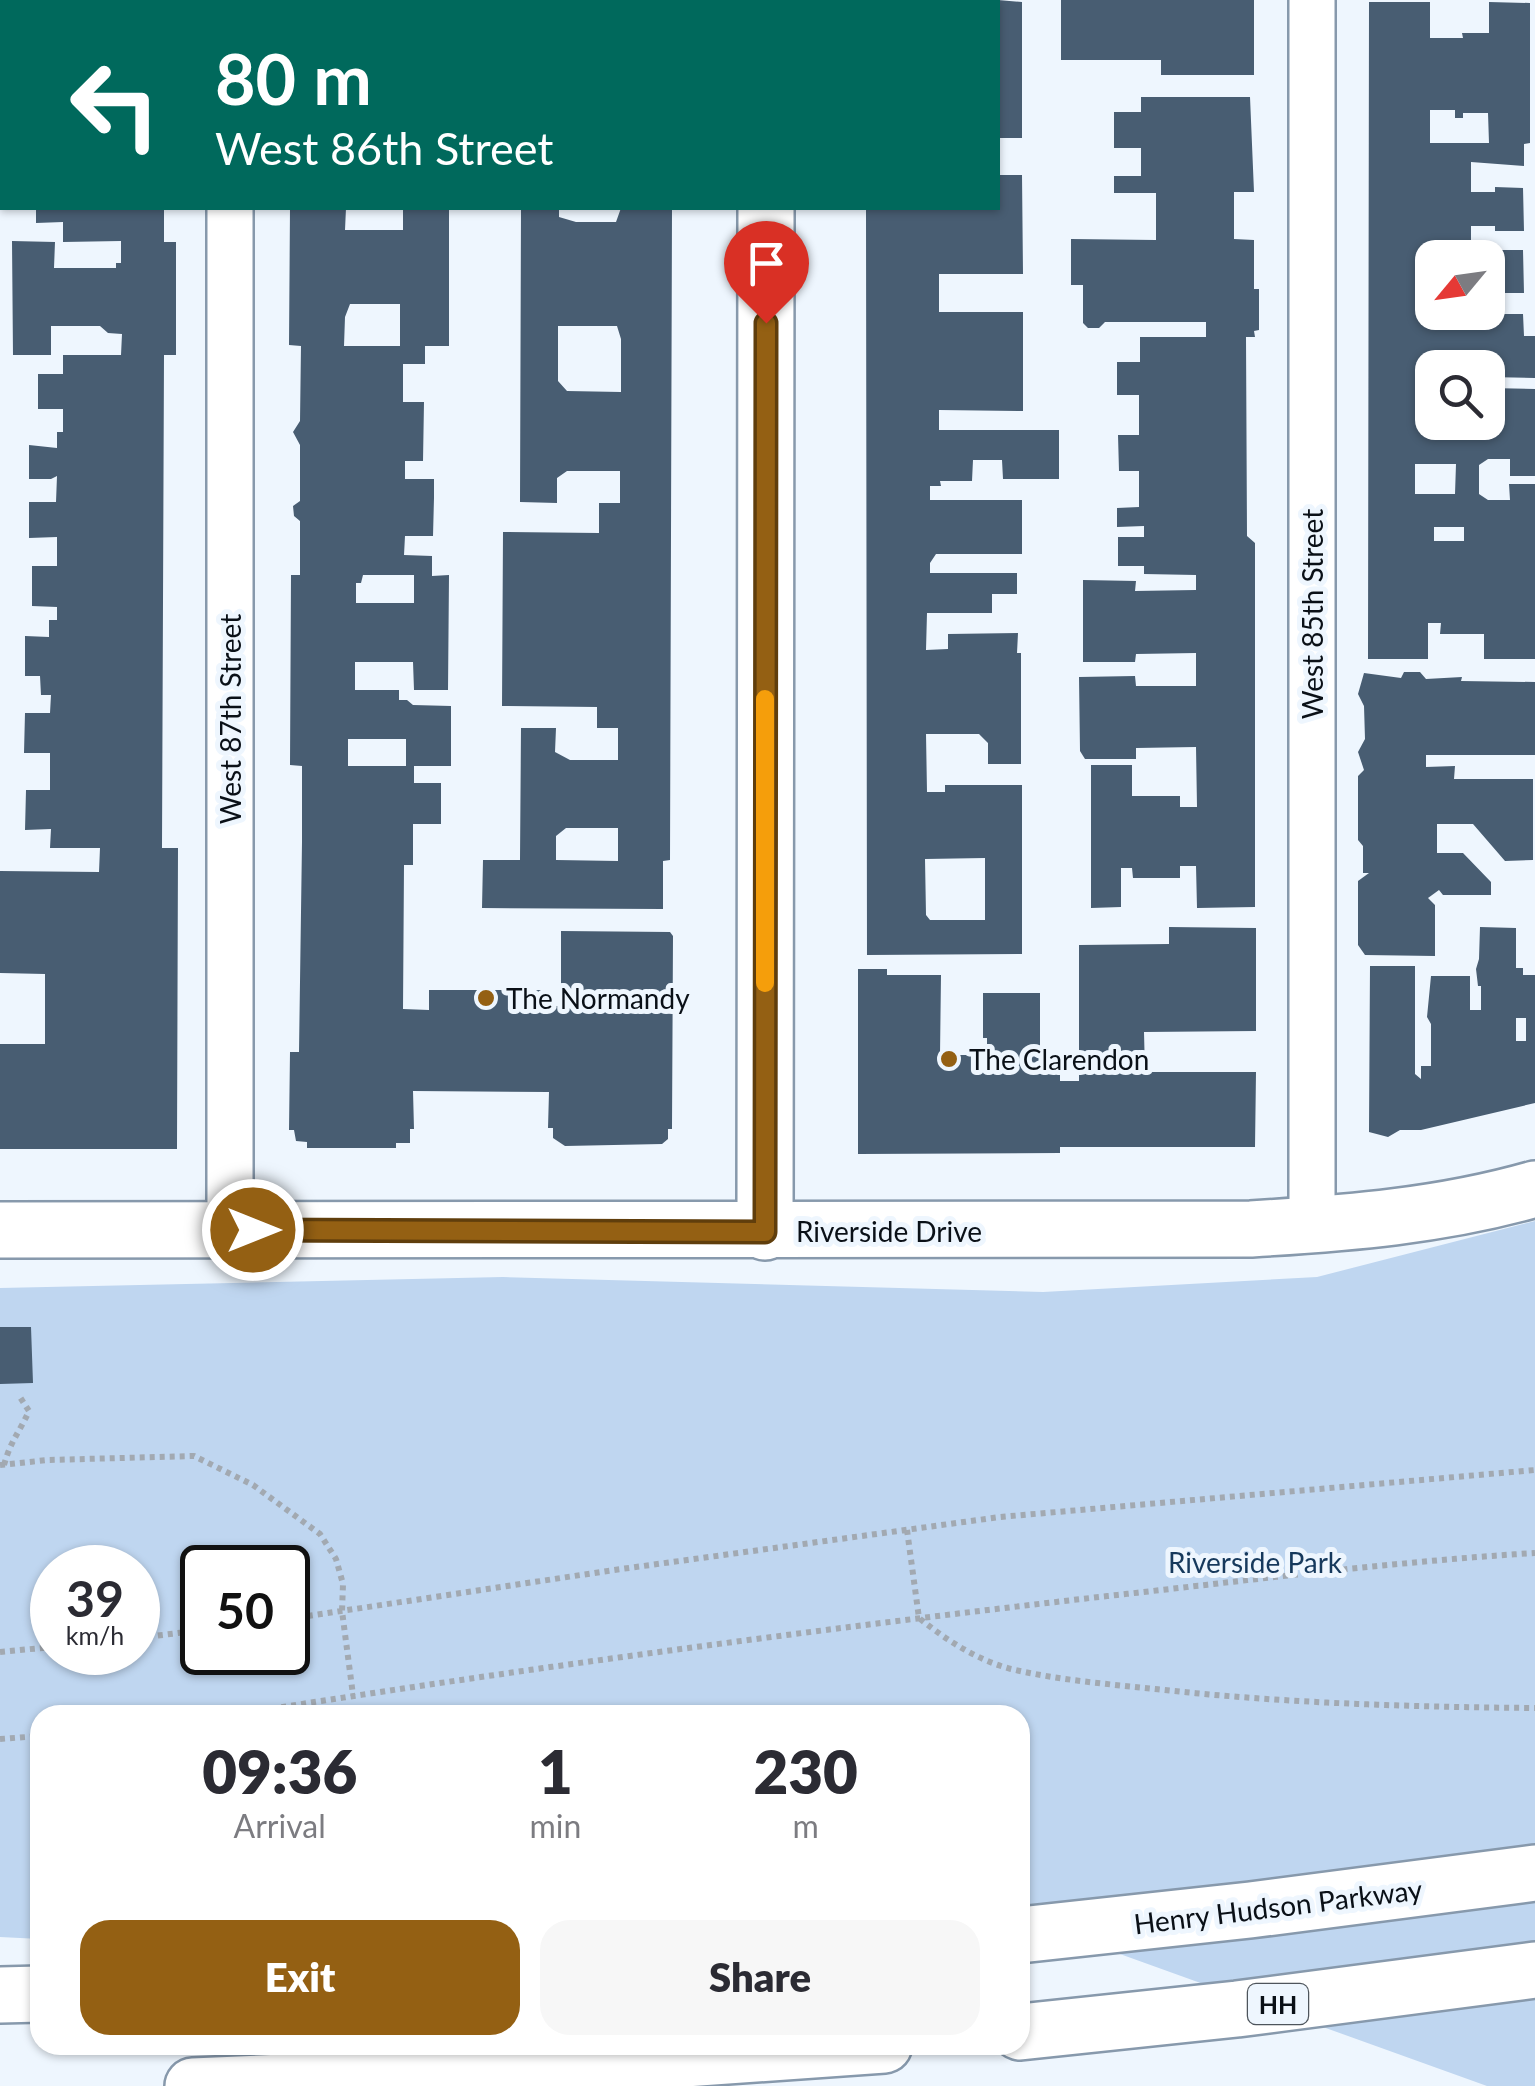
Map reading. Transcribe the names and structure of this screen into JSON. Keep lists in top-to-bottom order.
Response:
{
  "streets": {
    "main road": ["Riverside Drive", "Henry Hudson Parkway", "HH"],
    "street": ["West 85th Street", "West 87th Street"]
  },
  "crossings": [
    ["West 85th Street", "Riverside Drive"],
    ["West 87th Street", "Riverside Drive"]
  ],
  "parks": ["Riverside Park"],
  "places": ["The Normandy", "The Clarendon"],
  "north": "bottom left",
  "page": {
    "turn": ["80 m", "West 86th Street"],
    "speed": "39 km/h",
    "limit": "50",
    "eta": [
      "09:36",
      "Arrival",
      "1",
      "min",
      "230",
      "m"
    ],
    "buttons": ["Exit", "Share"]
  }
}
